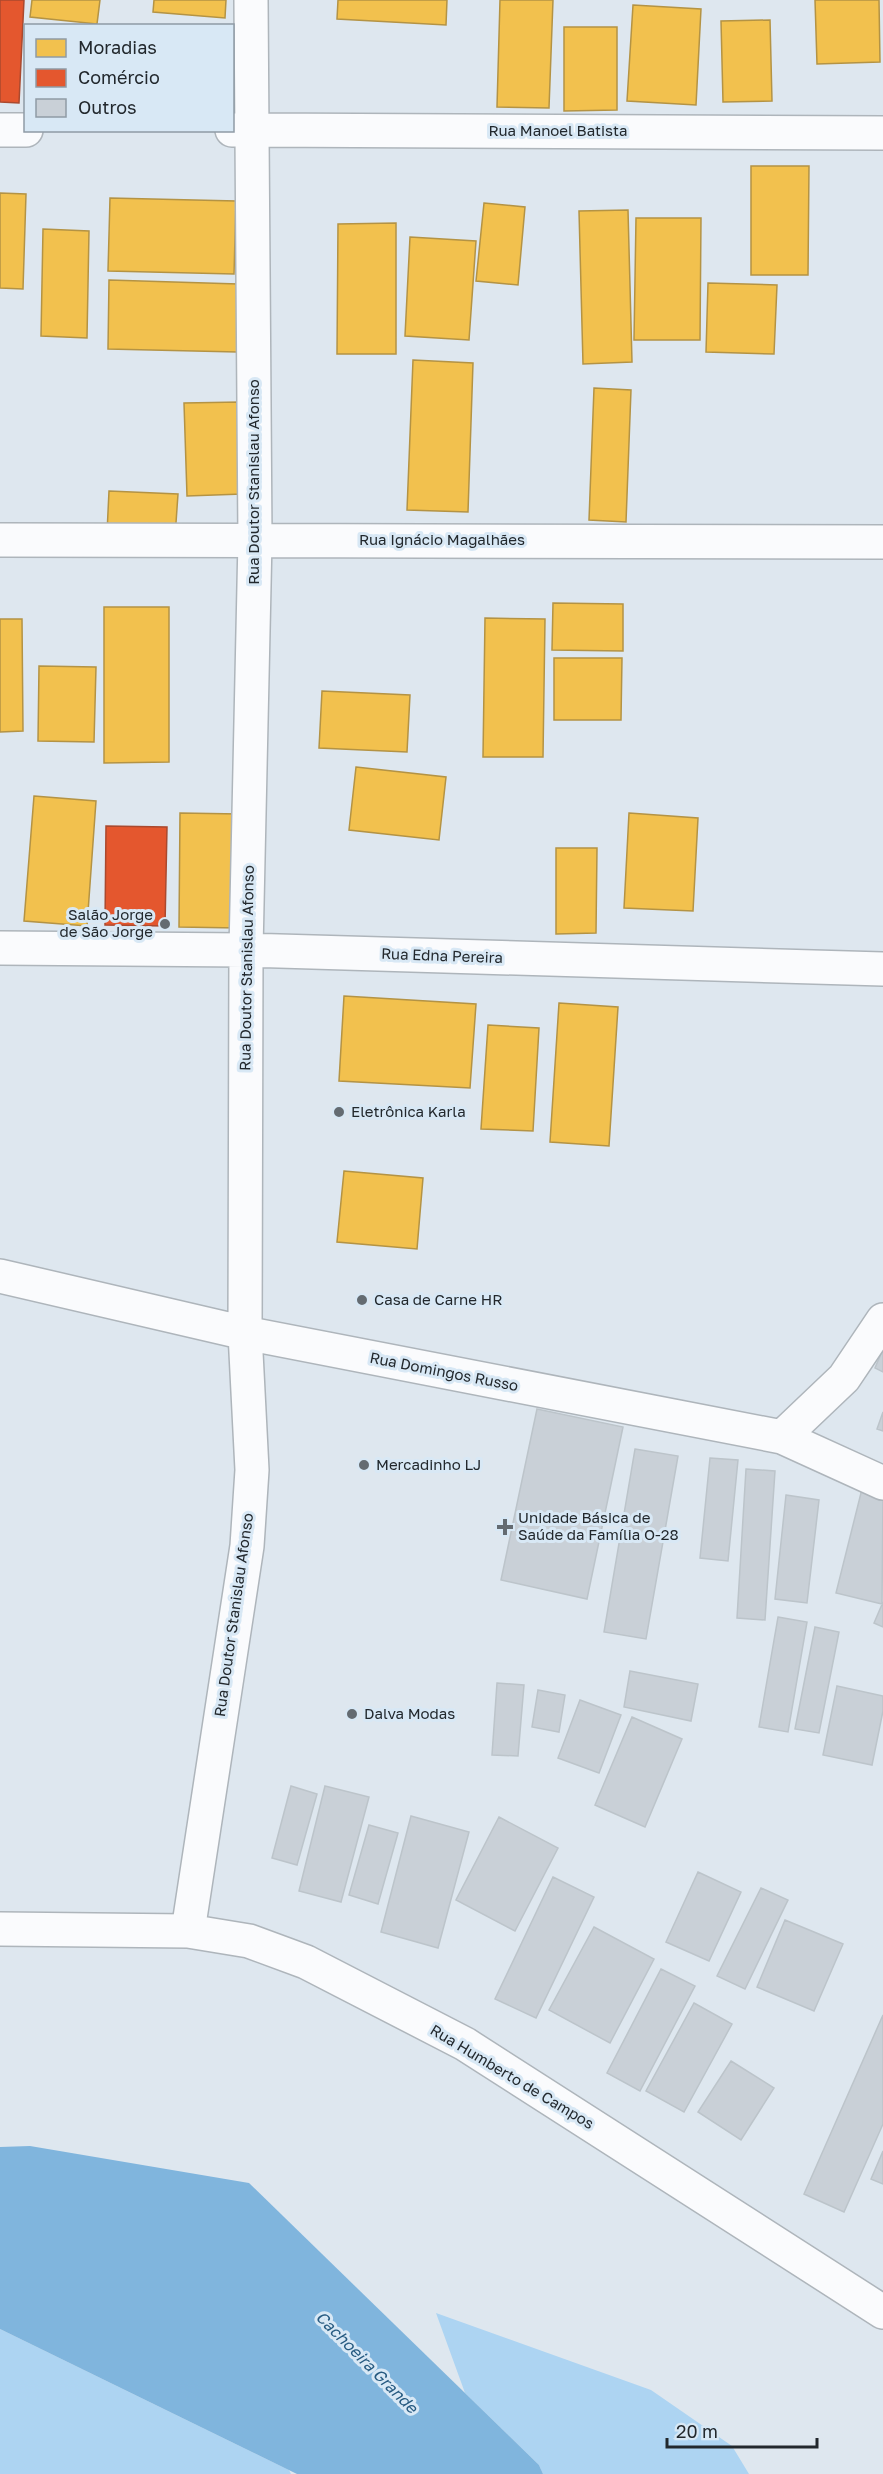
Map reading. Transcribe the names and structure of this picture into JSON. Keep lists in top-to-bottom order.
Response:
{
  "streets": {
    "street": [
      "Rua Manoel Batista",
      "Rua Doutor Stanislau Afonso",
      "Rua Ignácio Magalhães",
      "Rua Edna Pereira",
      "Rua Domingos Russo",
      "Rua Humberto de Campos"
    ]
  },
  "crossings": [
    ["Rua Manoel Batista", "Rua Doutor Stanislau Afonso"],
    ["Rua Doutor Stanislau Afonso", "Rua Ignácio Magalhães"],
    ["Rua Doutor Stanislau Afonso", "Rua Edna Pereira"],
    ["Rua Doutor Stanislau Afonso", "Rua Domingos Russo"],
    ["Rua Doutor Stanislau Afonso", "Rua Humberto de Campos"]
  ],
  "water": ["Cachoeira Grande"],
  "places": {
    "other": [
      "Salão Jorge de São Jorge",
      "Eletrônica Karla",
      "Casa de Carne HR",
      "Mercadinho LJ",
      "Dalva Modas"
    ],
    "health": ["Unidade Básica de Saúde da Família O-28"]
  },
  "legend": ["Moradias", "Comércio", "Outros"],
  "scale_bar": "20 m"
}
